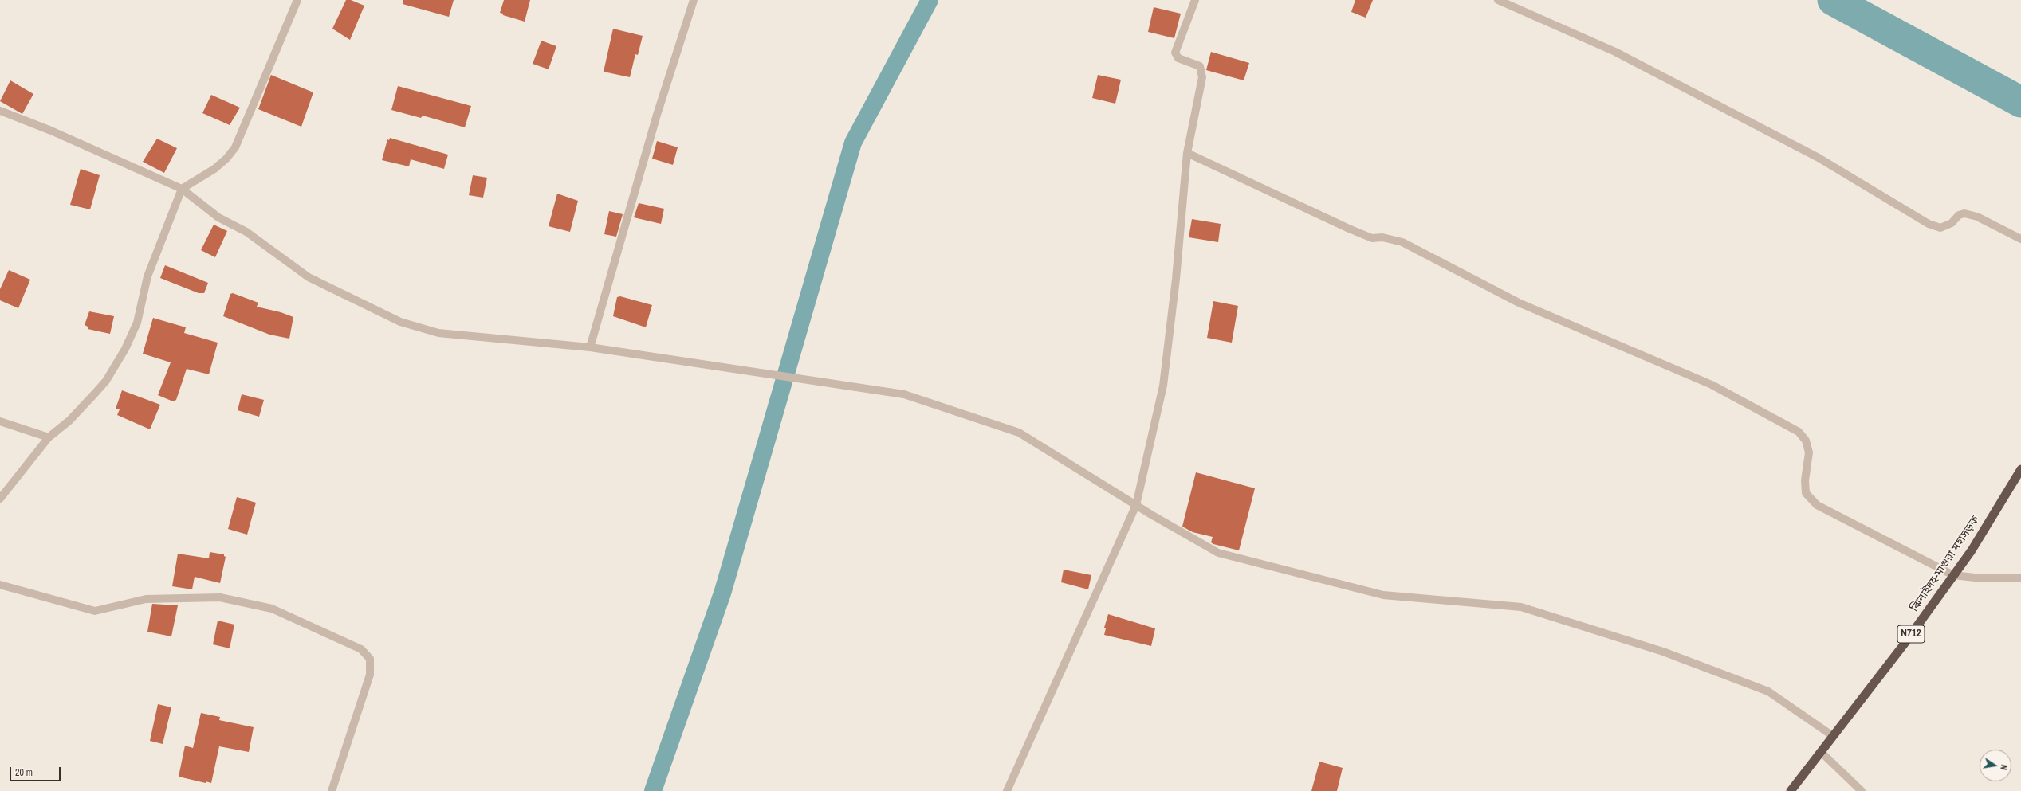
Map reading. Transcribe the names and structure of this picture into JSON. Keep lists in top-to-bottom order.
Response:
{
  "streets": {
    "highway": ["ঝিনাইদহ-মাগুরা মহাসড়ক", "N712"]
  },
  "scale_bar": "20 m",
  "north": "right"
}
